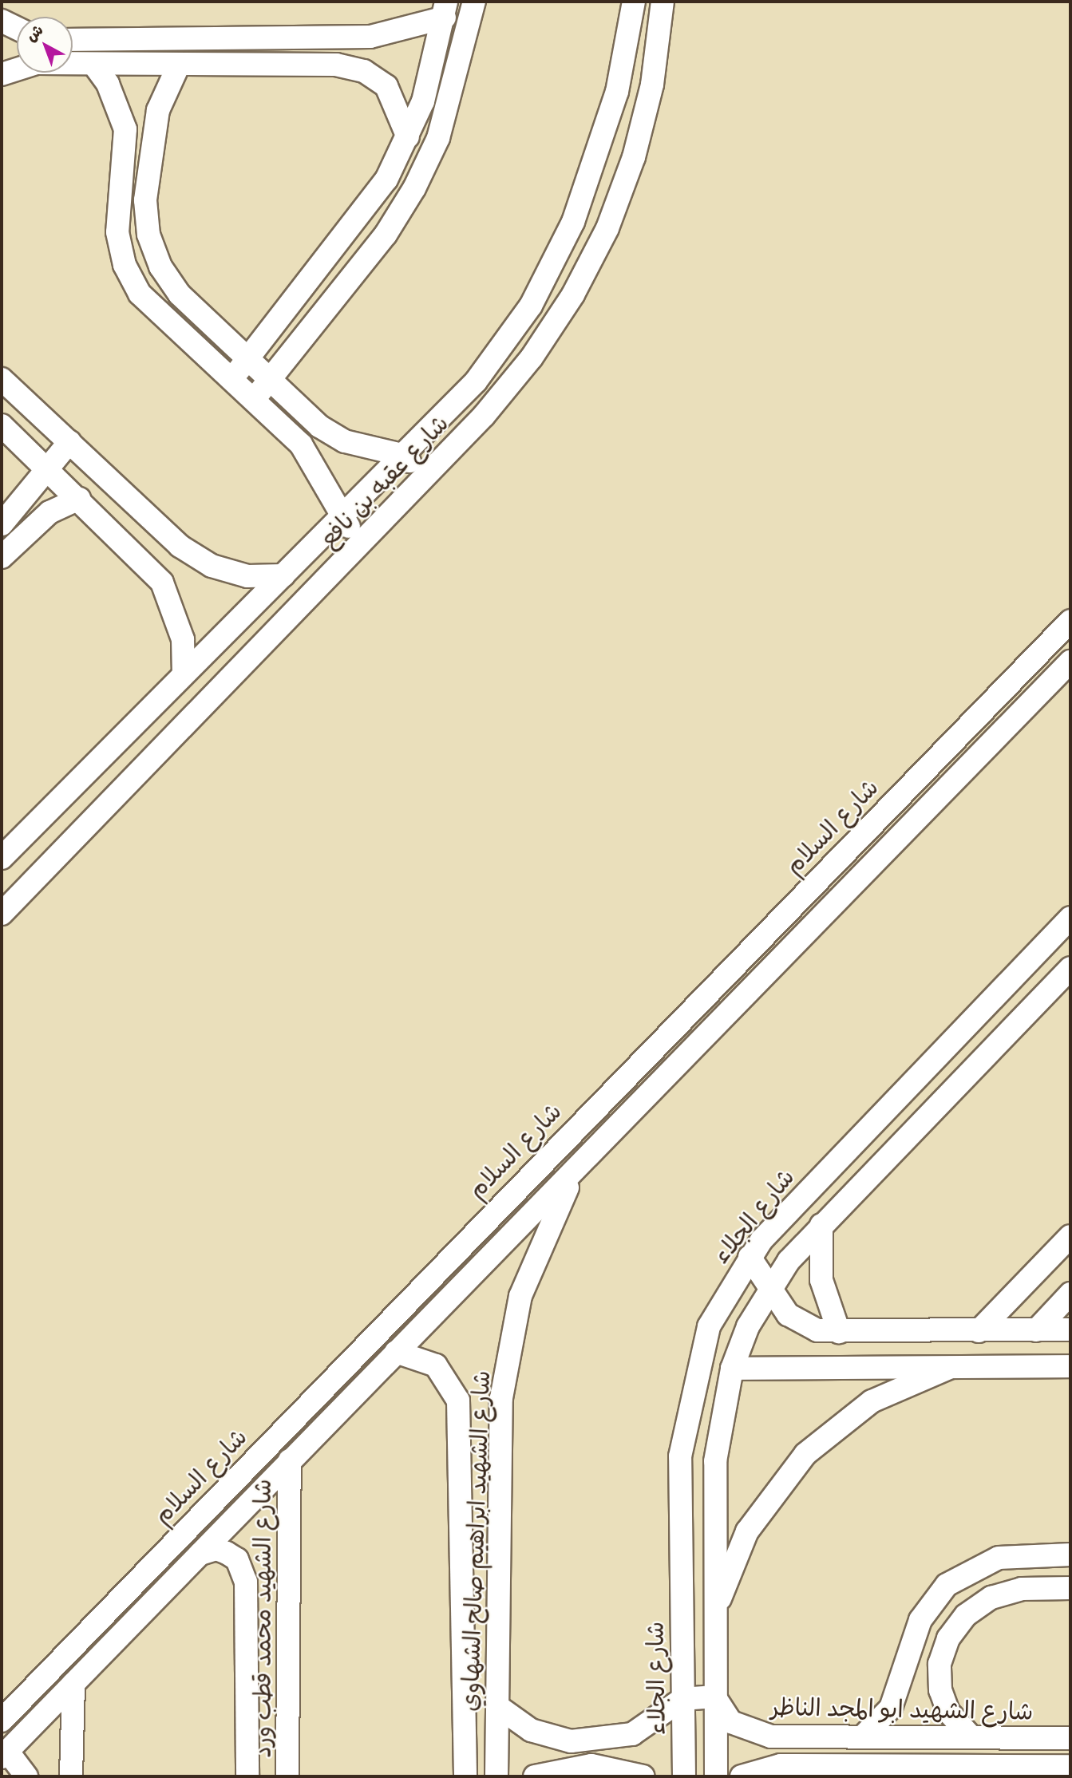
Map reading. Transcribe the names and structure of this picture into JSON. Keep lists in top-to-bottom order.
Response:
{
  "streets": {
    "street": [
      "شارع عقبه بن نافع",
      "شارع السلام",
      "شارع الجلاء",
      "شارع الشهيد ابراهيم صالح الشهاوي",
      "شارع الشهيد محمد قطب ورد",
      "شارع الشهيد ابو المجد الناظر"
    ]
  },
  "north": "top left"
}
